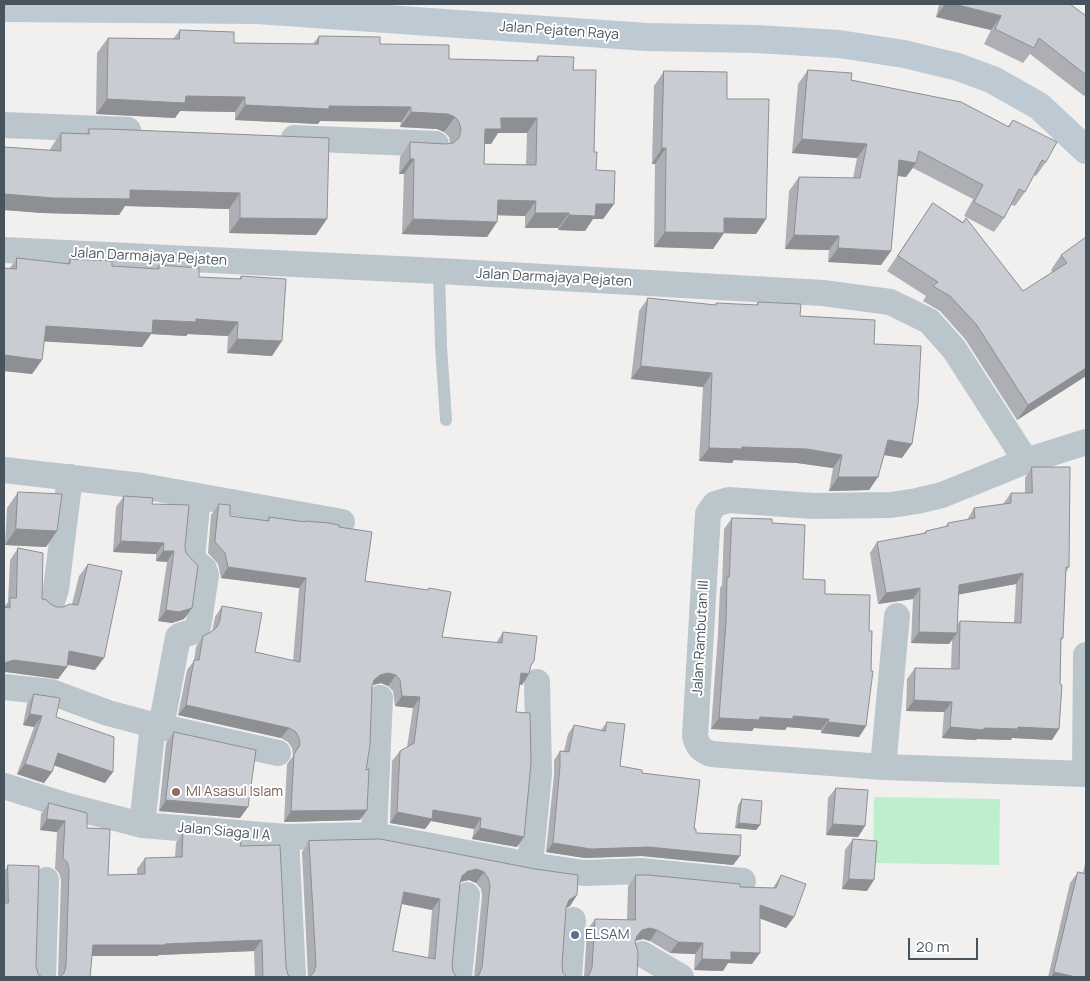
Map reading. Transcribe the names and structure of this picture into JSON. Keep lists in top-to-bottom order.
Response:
{
  "streets": {
    "main road": ["Jalan Pejaten Raya"],
    "street": ["Jalan Darmajaya Pejaten", "Jalan Rambutan III", "Jalan Siaga II A"]
  },
  "crossings": [
    ["Jalan Darmajaya Pejaten", "Jalan Rambutan III"]
  ],
  "places": ["MI Asasul Islam", "ELSAM"],
  "scale_bar": "20 m"
}
